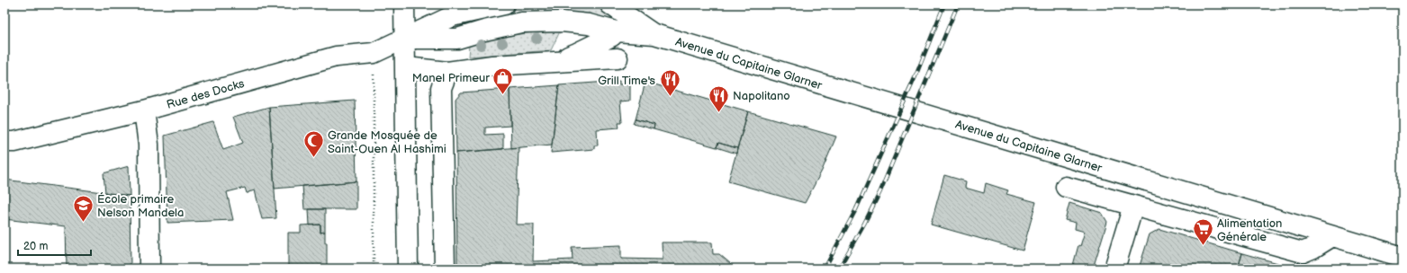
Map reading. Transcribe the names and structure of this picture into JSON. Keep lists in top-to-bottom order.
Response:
{
  "streets": {
    "street": ["Avenue du Capitaine Glarner", "Rue des Docks"]
  },
  "places": {
    "shop": ["Manel Primeur"],
    "restaurant": ["Grill Time's", "Napolitano"],
    "mosque": ["Grande Mosquée de Saint-Ouen Al Hashimi"],
    "school or university": ["École primaire Nelson Mandela"],
    "supermarket": ["Alimentation Générale"]
  },
  "scale_bar": "20 m"
}
